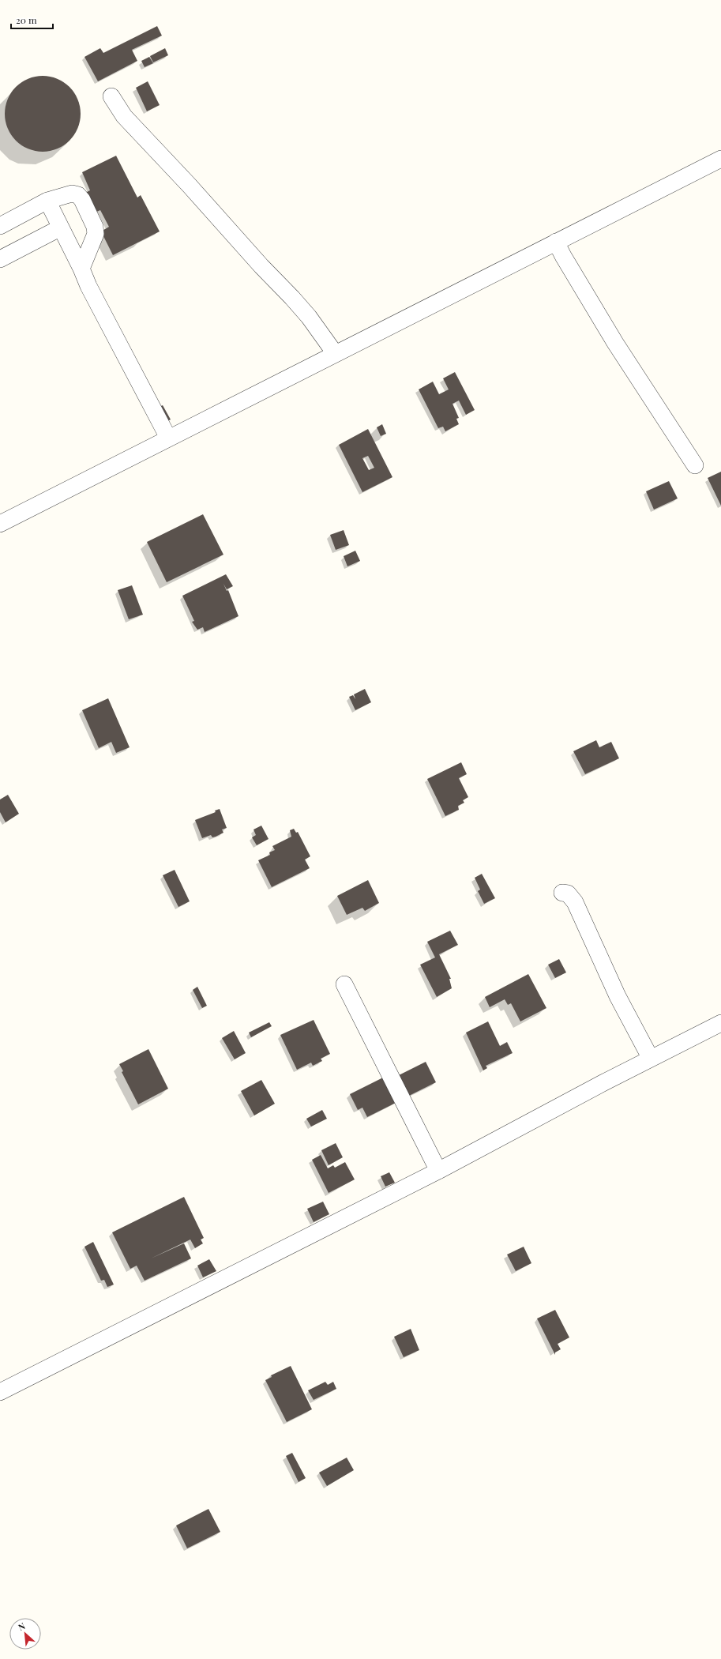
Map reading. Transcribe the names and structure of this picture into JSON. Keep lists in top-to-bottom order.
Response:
{
  "scale_bar": "20 m",
  "north": "top left"
}
